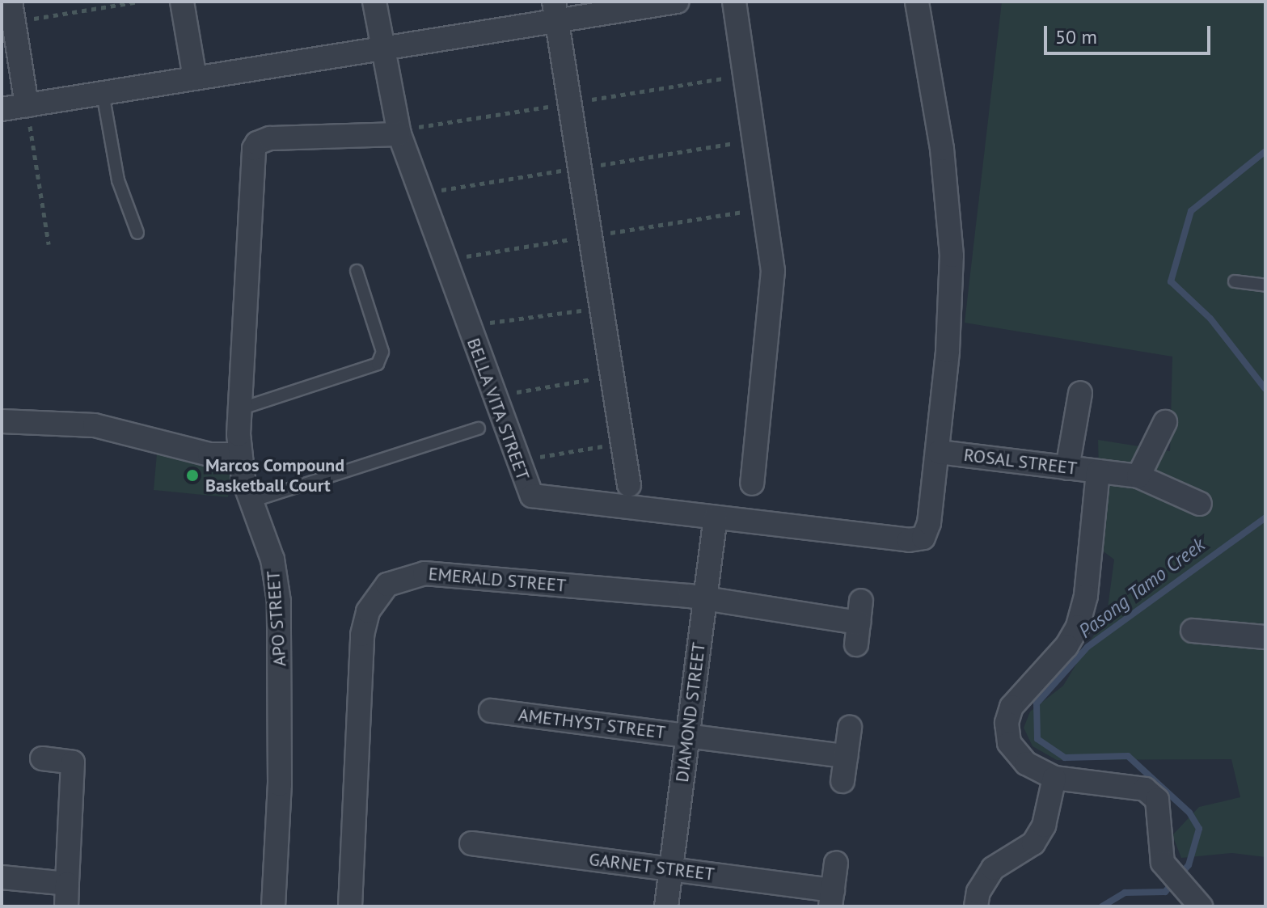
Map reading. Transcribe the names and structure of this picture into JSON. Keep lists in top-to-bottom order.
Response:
{
  "streets": {
    "street": [
      "BELLA VITA STREET",
      "ROSAL STREET",
      "EMERALD STREET",
      "APO STREET",
      "DIAMOND STREET",
      "AMETHYST STREET",
      "GARNET STREET"
    ]
  },
  "crossings": [
    ["BELLA VITA STREET", "ROSAL STREET"],
    ["BELLA VITA STREET", "APO STREET"],
    ["BELLA VITA STREET", "DIAMOND STREET"],
    ["EMERALD STREET", "DIAMOND STREET"],
    ["DIAMOND STREET", "AMETHYST STREET"],
    ["DIAMOND STREET", "GARNET STREET"]
  ],
  "water": ["Pasong Tamo Creek"],
  "places": ["Marcos Compound Basketball Court"],
  "scale_bar": "50 m"
}
